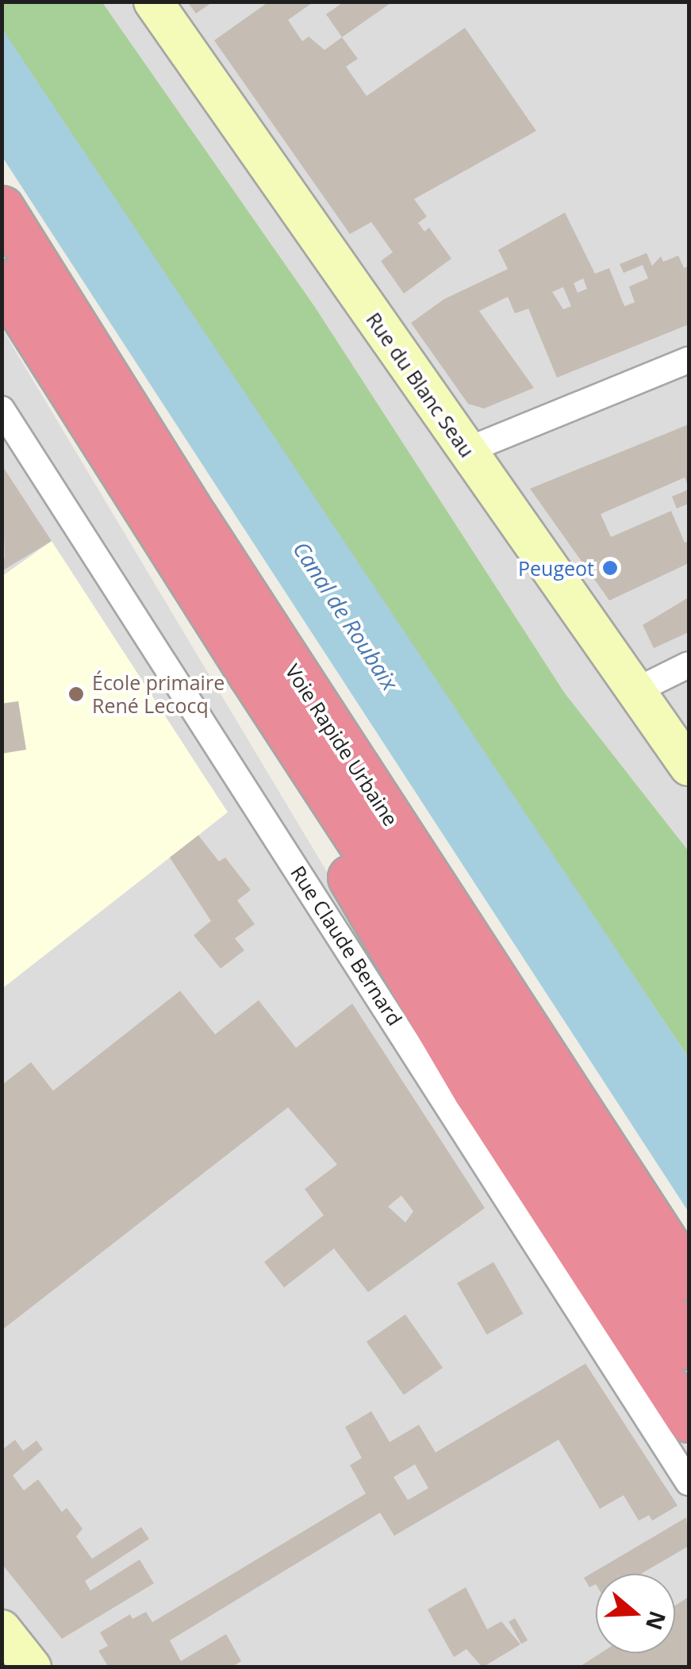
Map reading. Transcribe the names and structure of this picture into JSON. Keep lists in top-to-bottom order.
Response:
{
  "streets": {
    "highway": ["Voie Rapide Urbaine"],
    "street": ["Rue du Blanc Seau", "Rue Claude Bernard"]
  },
  "water": ["Canal de Roubaix"],
  "places": ["Peugeot", "École primaire René Lecocq"],
  "north": "right"
}
